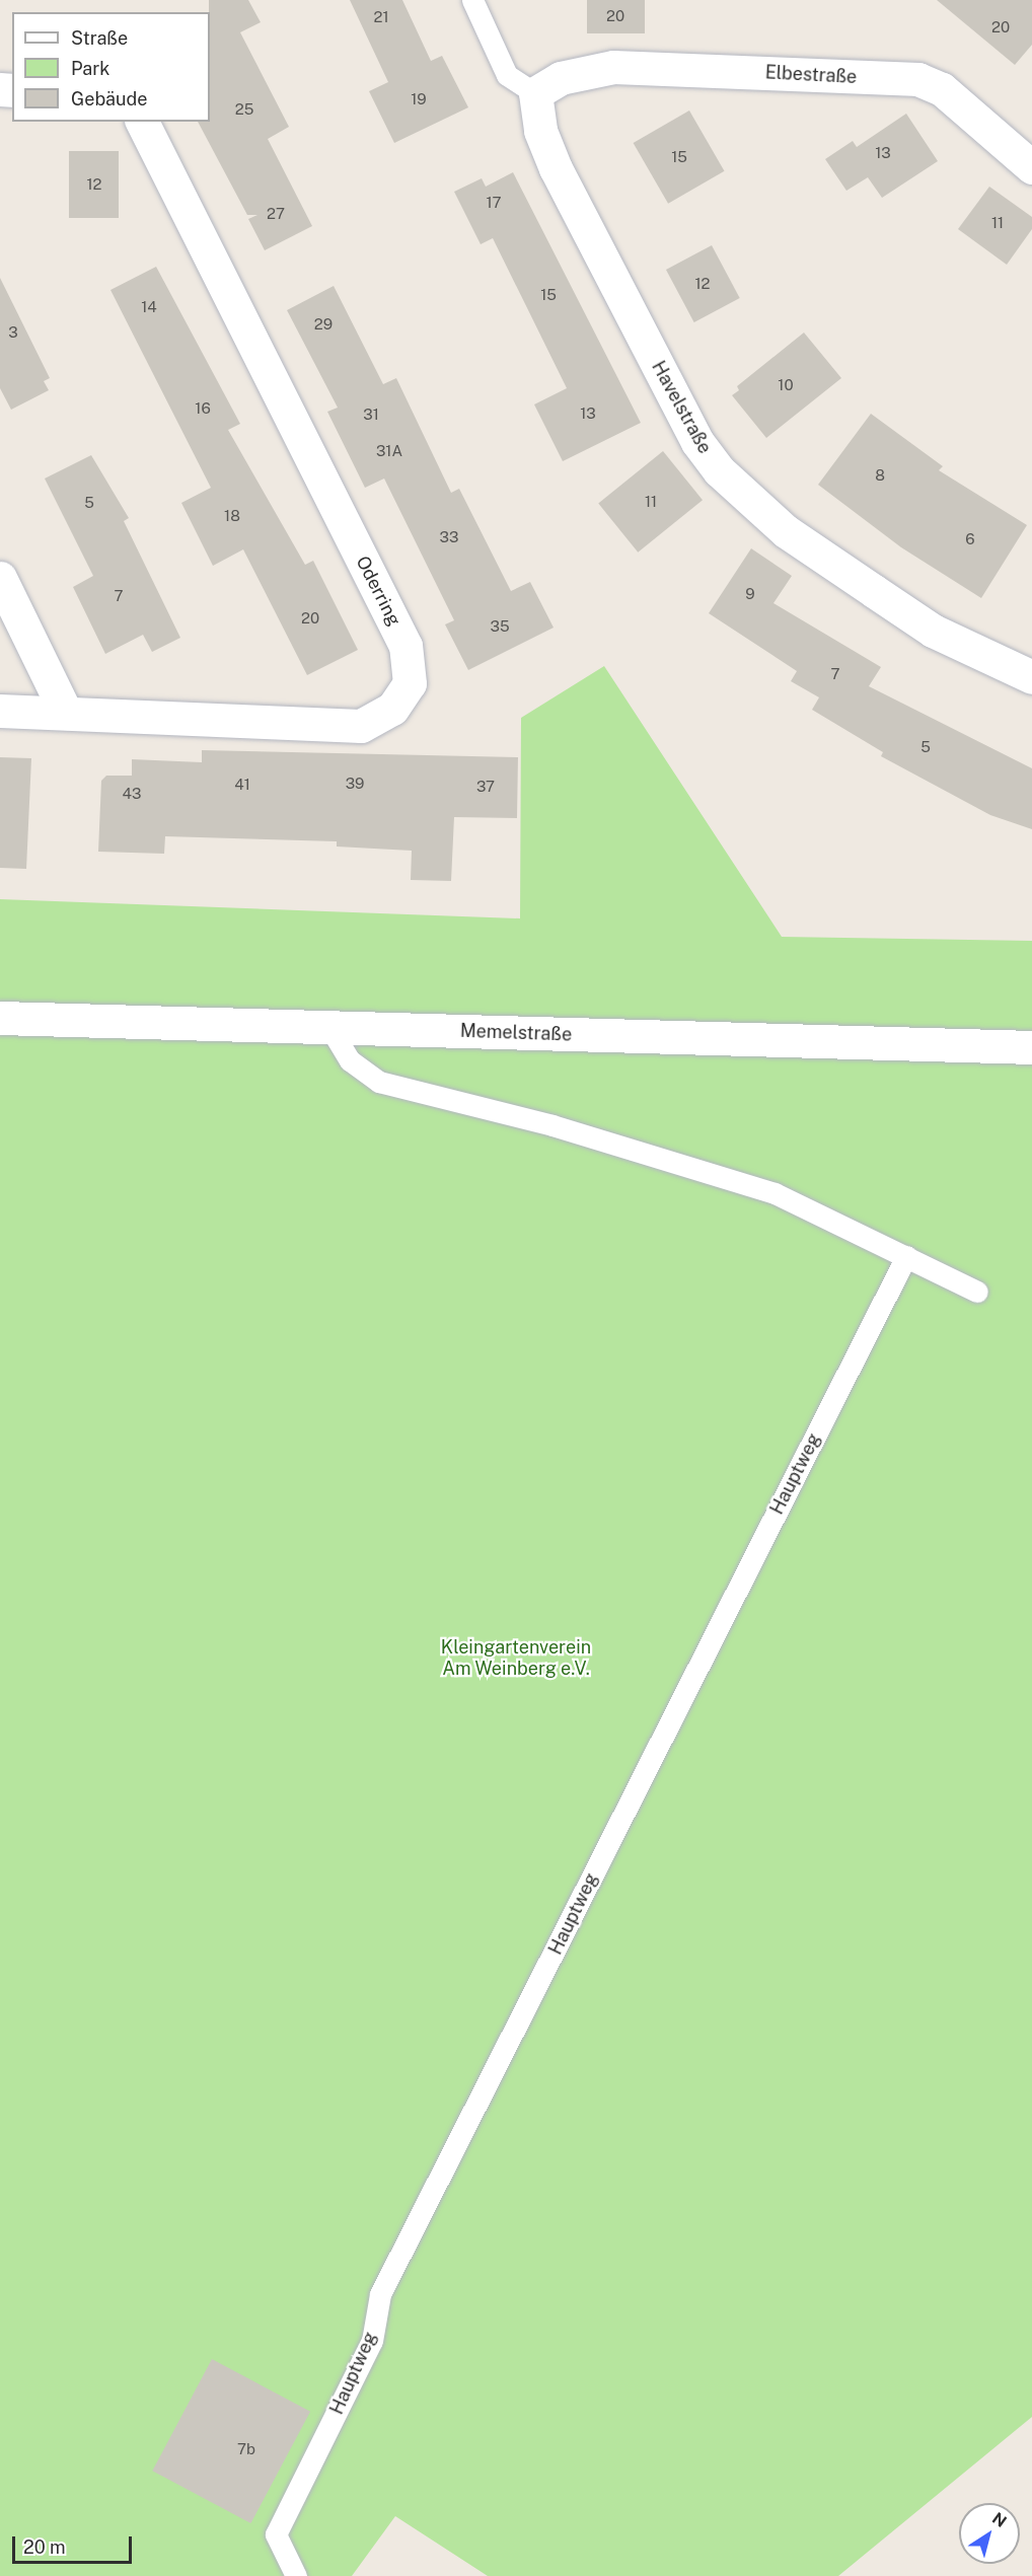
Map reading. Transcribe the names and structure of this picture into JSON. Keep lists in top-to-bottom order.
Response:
{
  "streets": {
    "street": [
      "Elbestraße",
      "Havelstraße",
      "Oderring",
      "Memelstraße"
    ],
    "lane": ["Hauptweg"]
  },
  "crossings": [
    ["Elbestraße", "Havelstraße"]
  ],
  "parks": ["Kleingartenverein Am Weinberg e.V."],
  "house_numbers": [
    "20",
    "21",
    "20",
    "19",
    "25",
    "13",
    "15",
    "12",
    "17",
    "27",
    "11",
    "12",
    "15",
    "14",
    "29",
    "3",
    "10",
    "16",
    "13",
    "31",
    "31A",
    "8",
    "11",
    "5",
    "18",
    "33",
    "6",
    "9",
    "7",
    "20",
    "35",
    "7",
    "5",
    "39",
    "41",
    "37",
    "43",
    "7b"
  ],
  "legend": ["Straße", "Park", "Gebäude"],
  "scale_bar": "20 m",
  "north": "top right"
}
